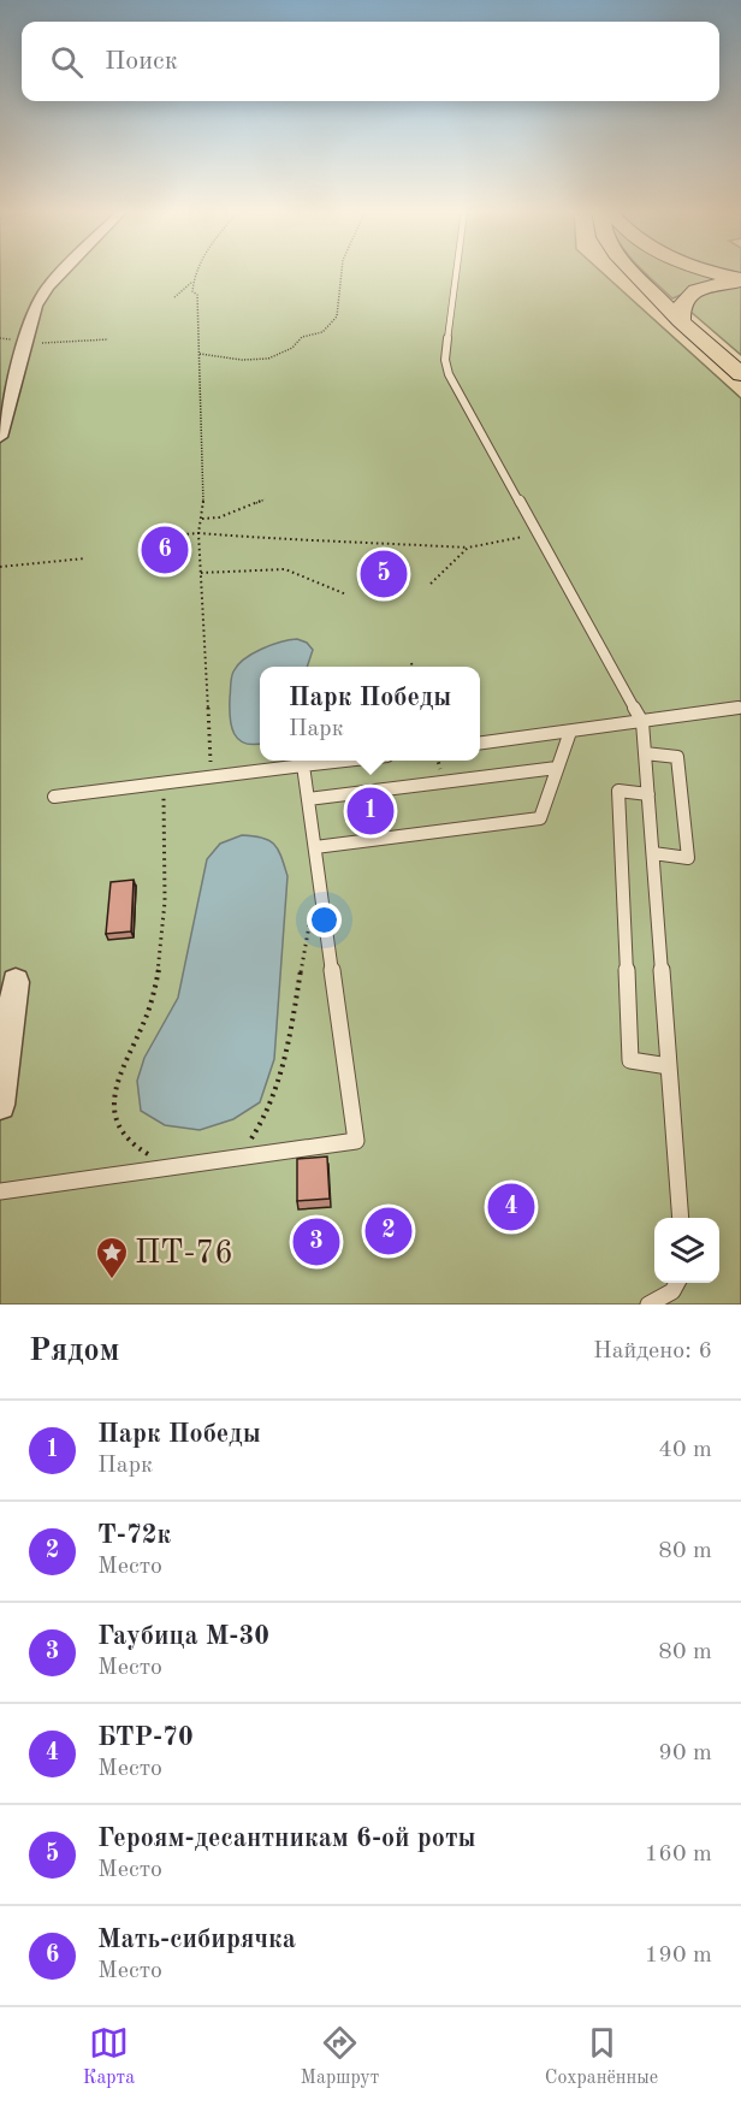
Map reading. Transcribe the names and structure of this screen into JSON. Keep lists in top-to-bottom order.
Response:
{
  "places": {
    "place": ["ПТ-76"]
  },
  "page": {
    "search": "Поиск",
    "pins": [
      "6",
      "5",
      "1",
      "4",
      "2",
      "3"
    ],
    "popup": ["Парк Победы", "Парк"],
    "heading": ["Рядом", "Найдено: 6"],
    "list": [
      {
        "mark": "1",
        "name": "Парк Победы",
        "note": "Парк",
        "value": "40 m"
      },
      {
        "mark": "2",
        "name": "Т-72к",
        "note": "Место",
        "value": "80 m"
      },
      {
        "mark": "3",
        "name": "Гаубица М-30",
        "note": "Место",
        "value": "80 m"
      },
      {
        "mark": "4",
        "name": "БТР-70",
        "note": "Место",
        "value": "90 m"
      },
      {
        "mark": "5",
        "name": "Героям-десантникам 6-ой роты",
        "note": "Место",
        "value": "160 m"
      },
      {
        "mark": "6",
        "name": "Мать-сибирячка",
        "note": "Место",
        "value": "190 m"
      }
    ],
    "nav": ["Карта", "Маршрут", "Сохранённые"]
  }
}
